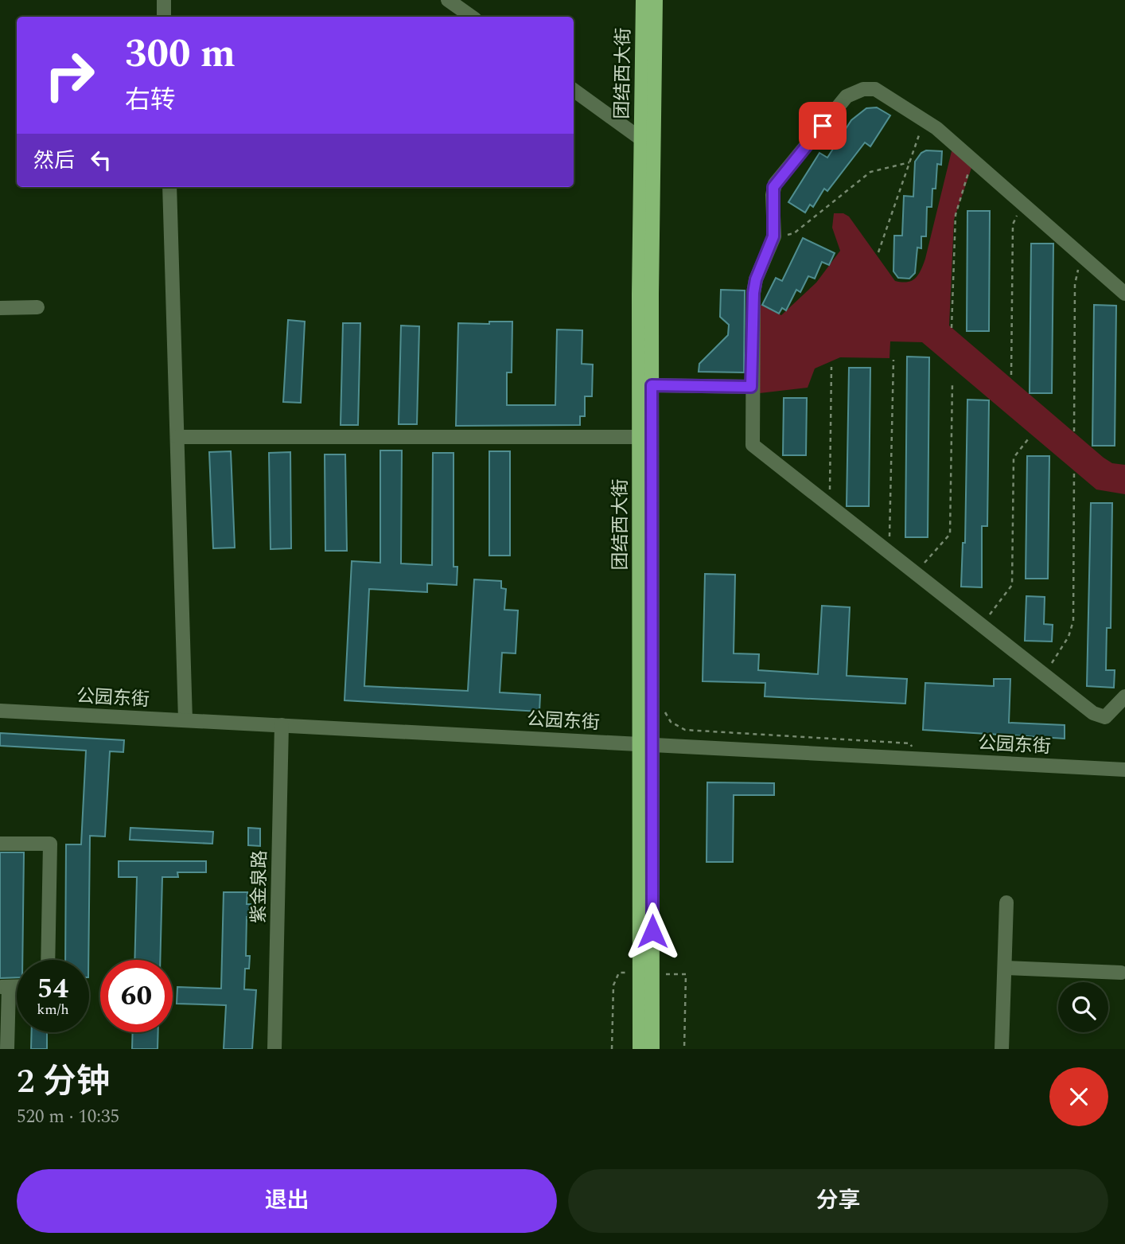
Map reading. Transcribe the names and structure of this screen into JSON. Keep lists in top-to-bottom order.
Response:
{
  "streets": {
    "main road": ["团结西大街"],
    "street": ["公园东街", "紫金泉路"]
  },
  "crossings": [
    ["团结西大街", "公园东街"],
    ["公园东街", "紫金泉路"]
  ],
  "page": {
    "turn": ["300 m", "右转"],
    "then": "然后",
    "speed": "54 km/h",
    "limit": "60",
    "heading": ["2 分钟", "520 m · 10:35"],
    "buttons": ["退出", "分享"]
  }
}
